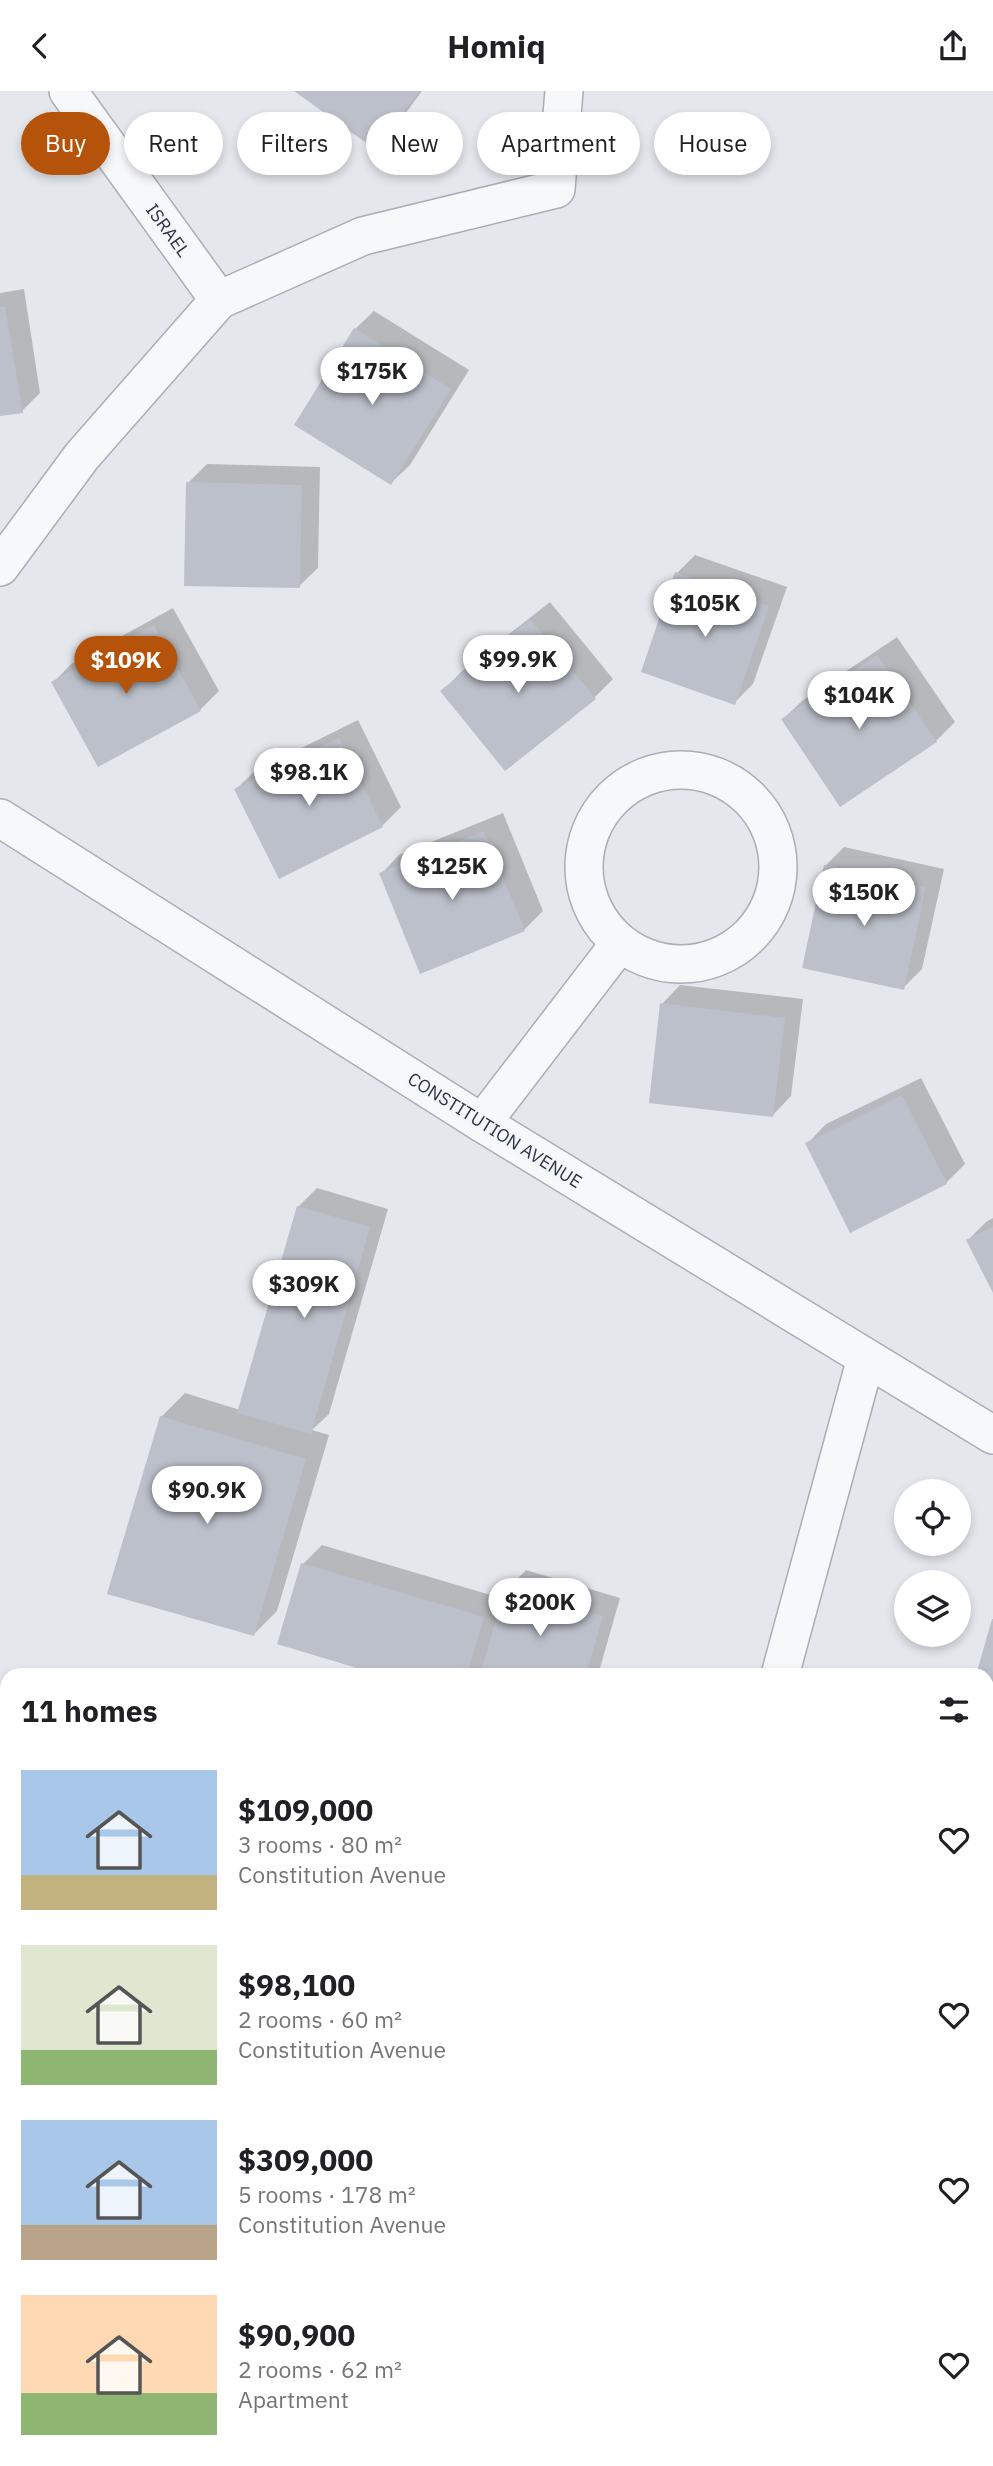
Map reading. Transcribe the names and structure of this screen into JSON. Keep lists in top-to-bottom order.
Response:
{
  "streets": {
    "street": ["ISRAEL", "CONSTITUTION AVENUE"]
  },
  "page": {
    "header": "Homiq",
    "chip": [
      "Buy",
      "Rent",
      "Filters",
      "New",
      "Apartment",
      "House"
    ],
    "price": [
      "$175K",
      "$105K",
      "$99.9K",
      "$109K",
      "$104K",
      "$98.1K",
      "$125K",
      "$150K",
      "$309K",
      "$90.9K",
      "$200K"
    ],
    "heading": "11 homes",
    "list": [
      {
        "name": "$109,000",
        "note": "3 rooms · 80 m² · Constitution Avenue"
      },
      {
        "name": "$98,100",
        "note": "2 rooms · 60 m² · Constitution Avenue"
      },
      {
        "name": "$309,000",
        "note": "5 rooms · 178 m² · Constitution Avenue"
      },
      {
        "name": "$90,900",
        "note": "2 rooms · 62 m² · Apartment"
      }
    ]
  }
}
